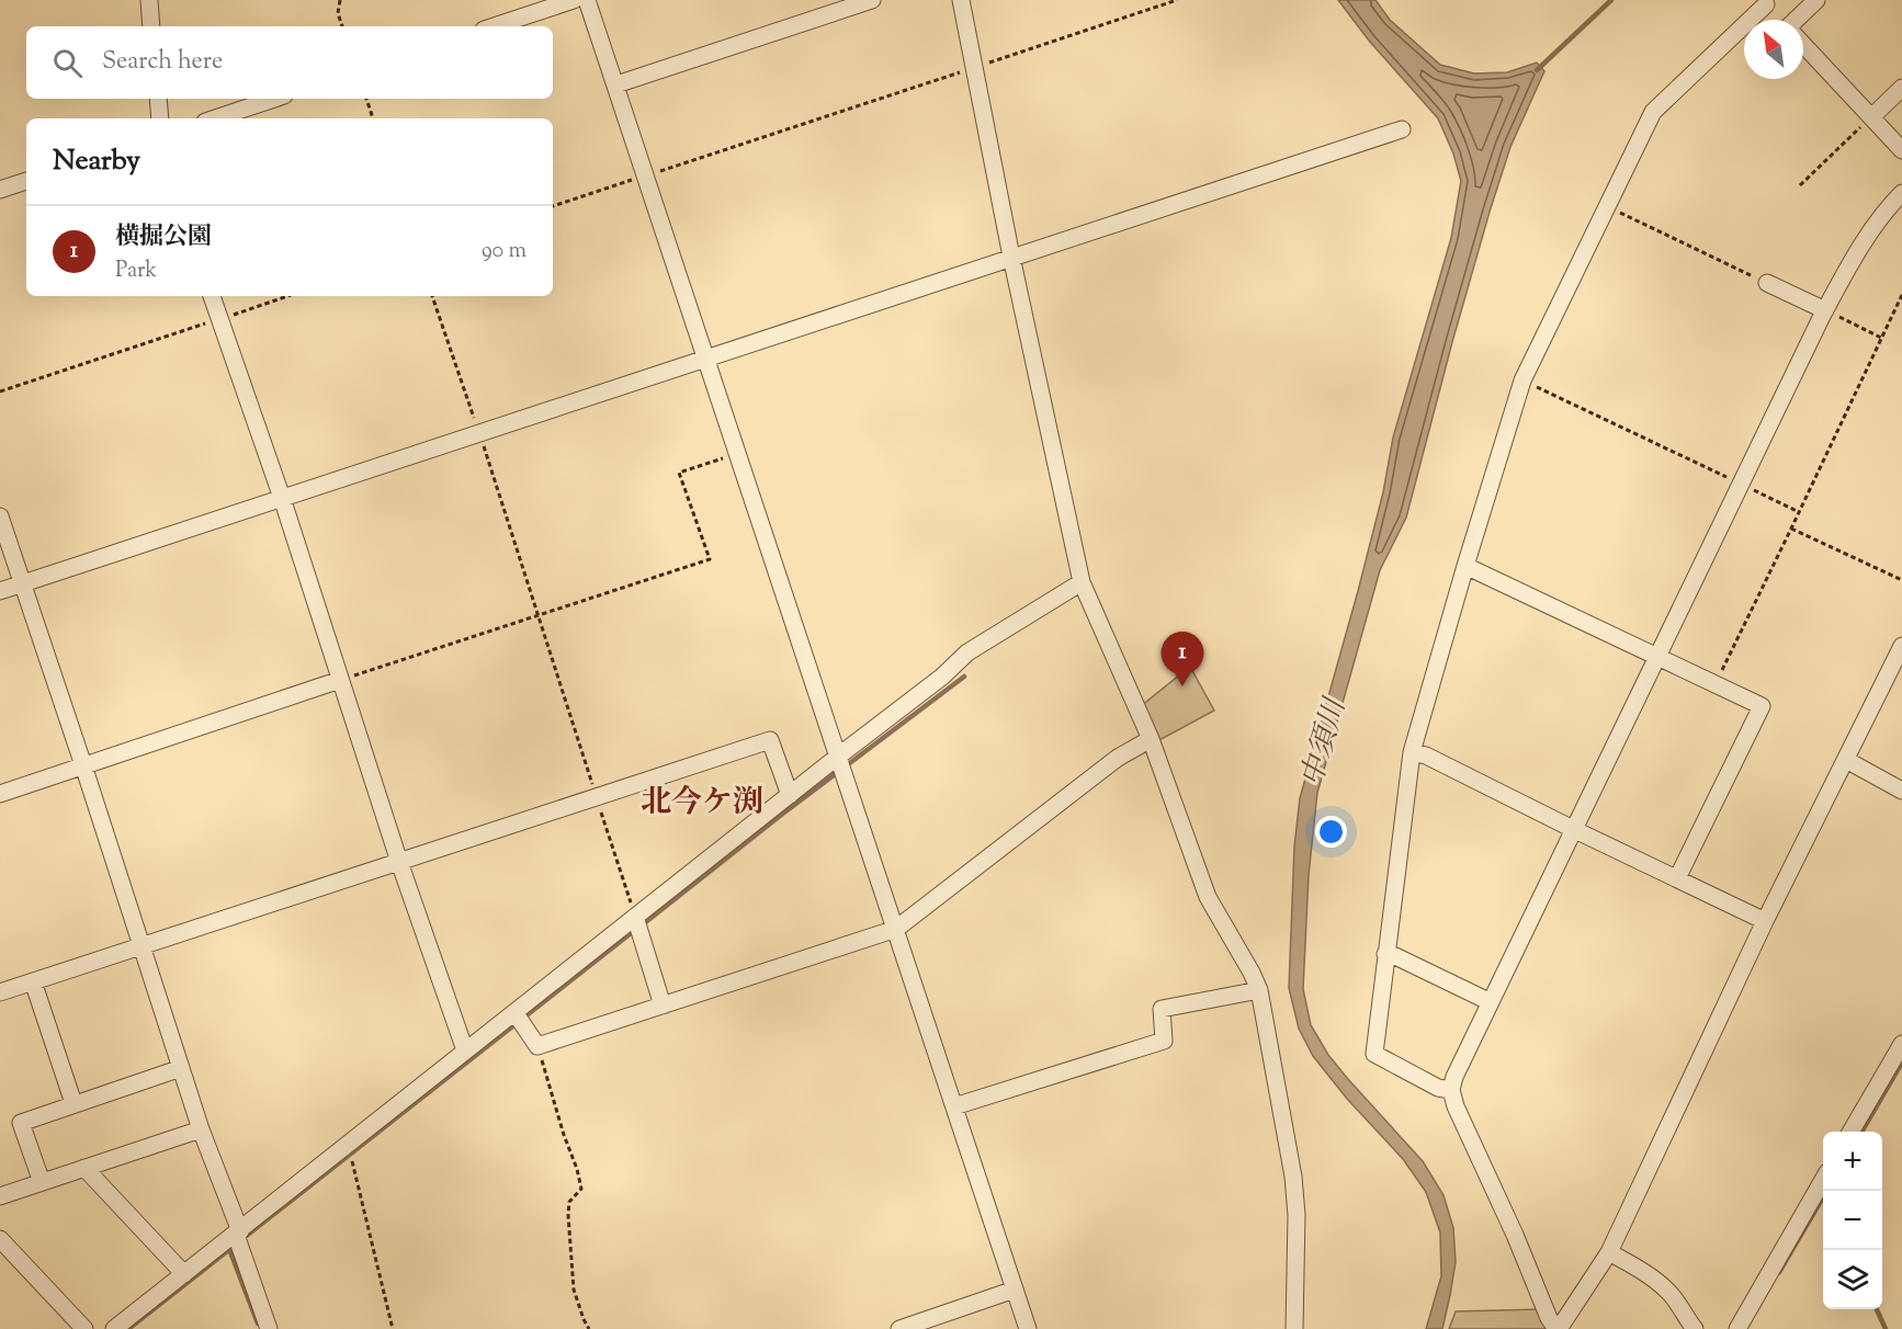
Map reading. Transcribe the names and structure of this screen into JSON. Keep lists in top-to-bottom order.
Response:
{
  "districts": ["北今ケ渕"],
  "water": ["中須川"],
  "north": "top left",
  "page": {
    "search": "Search here",
    "heading": "Nearby",
    "list": [
      {
        "mark": "1",
        "name": "横掘公園",
        "note": "Park",
        "value": "90 m"
      }
    ],
    "pins": "1",
    "map_buttons": ["+", "−"]
  }
}
